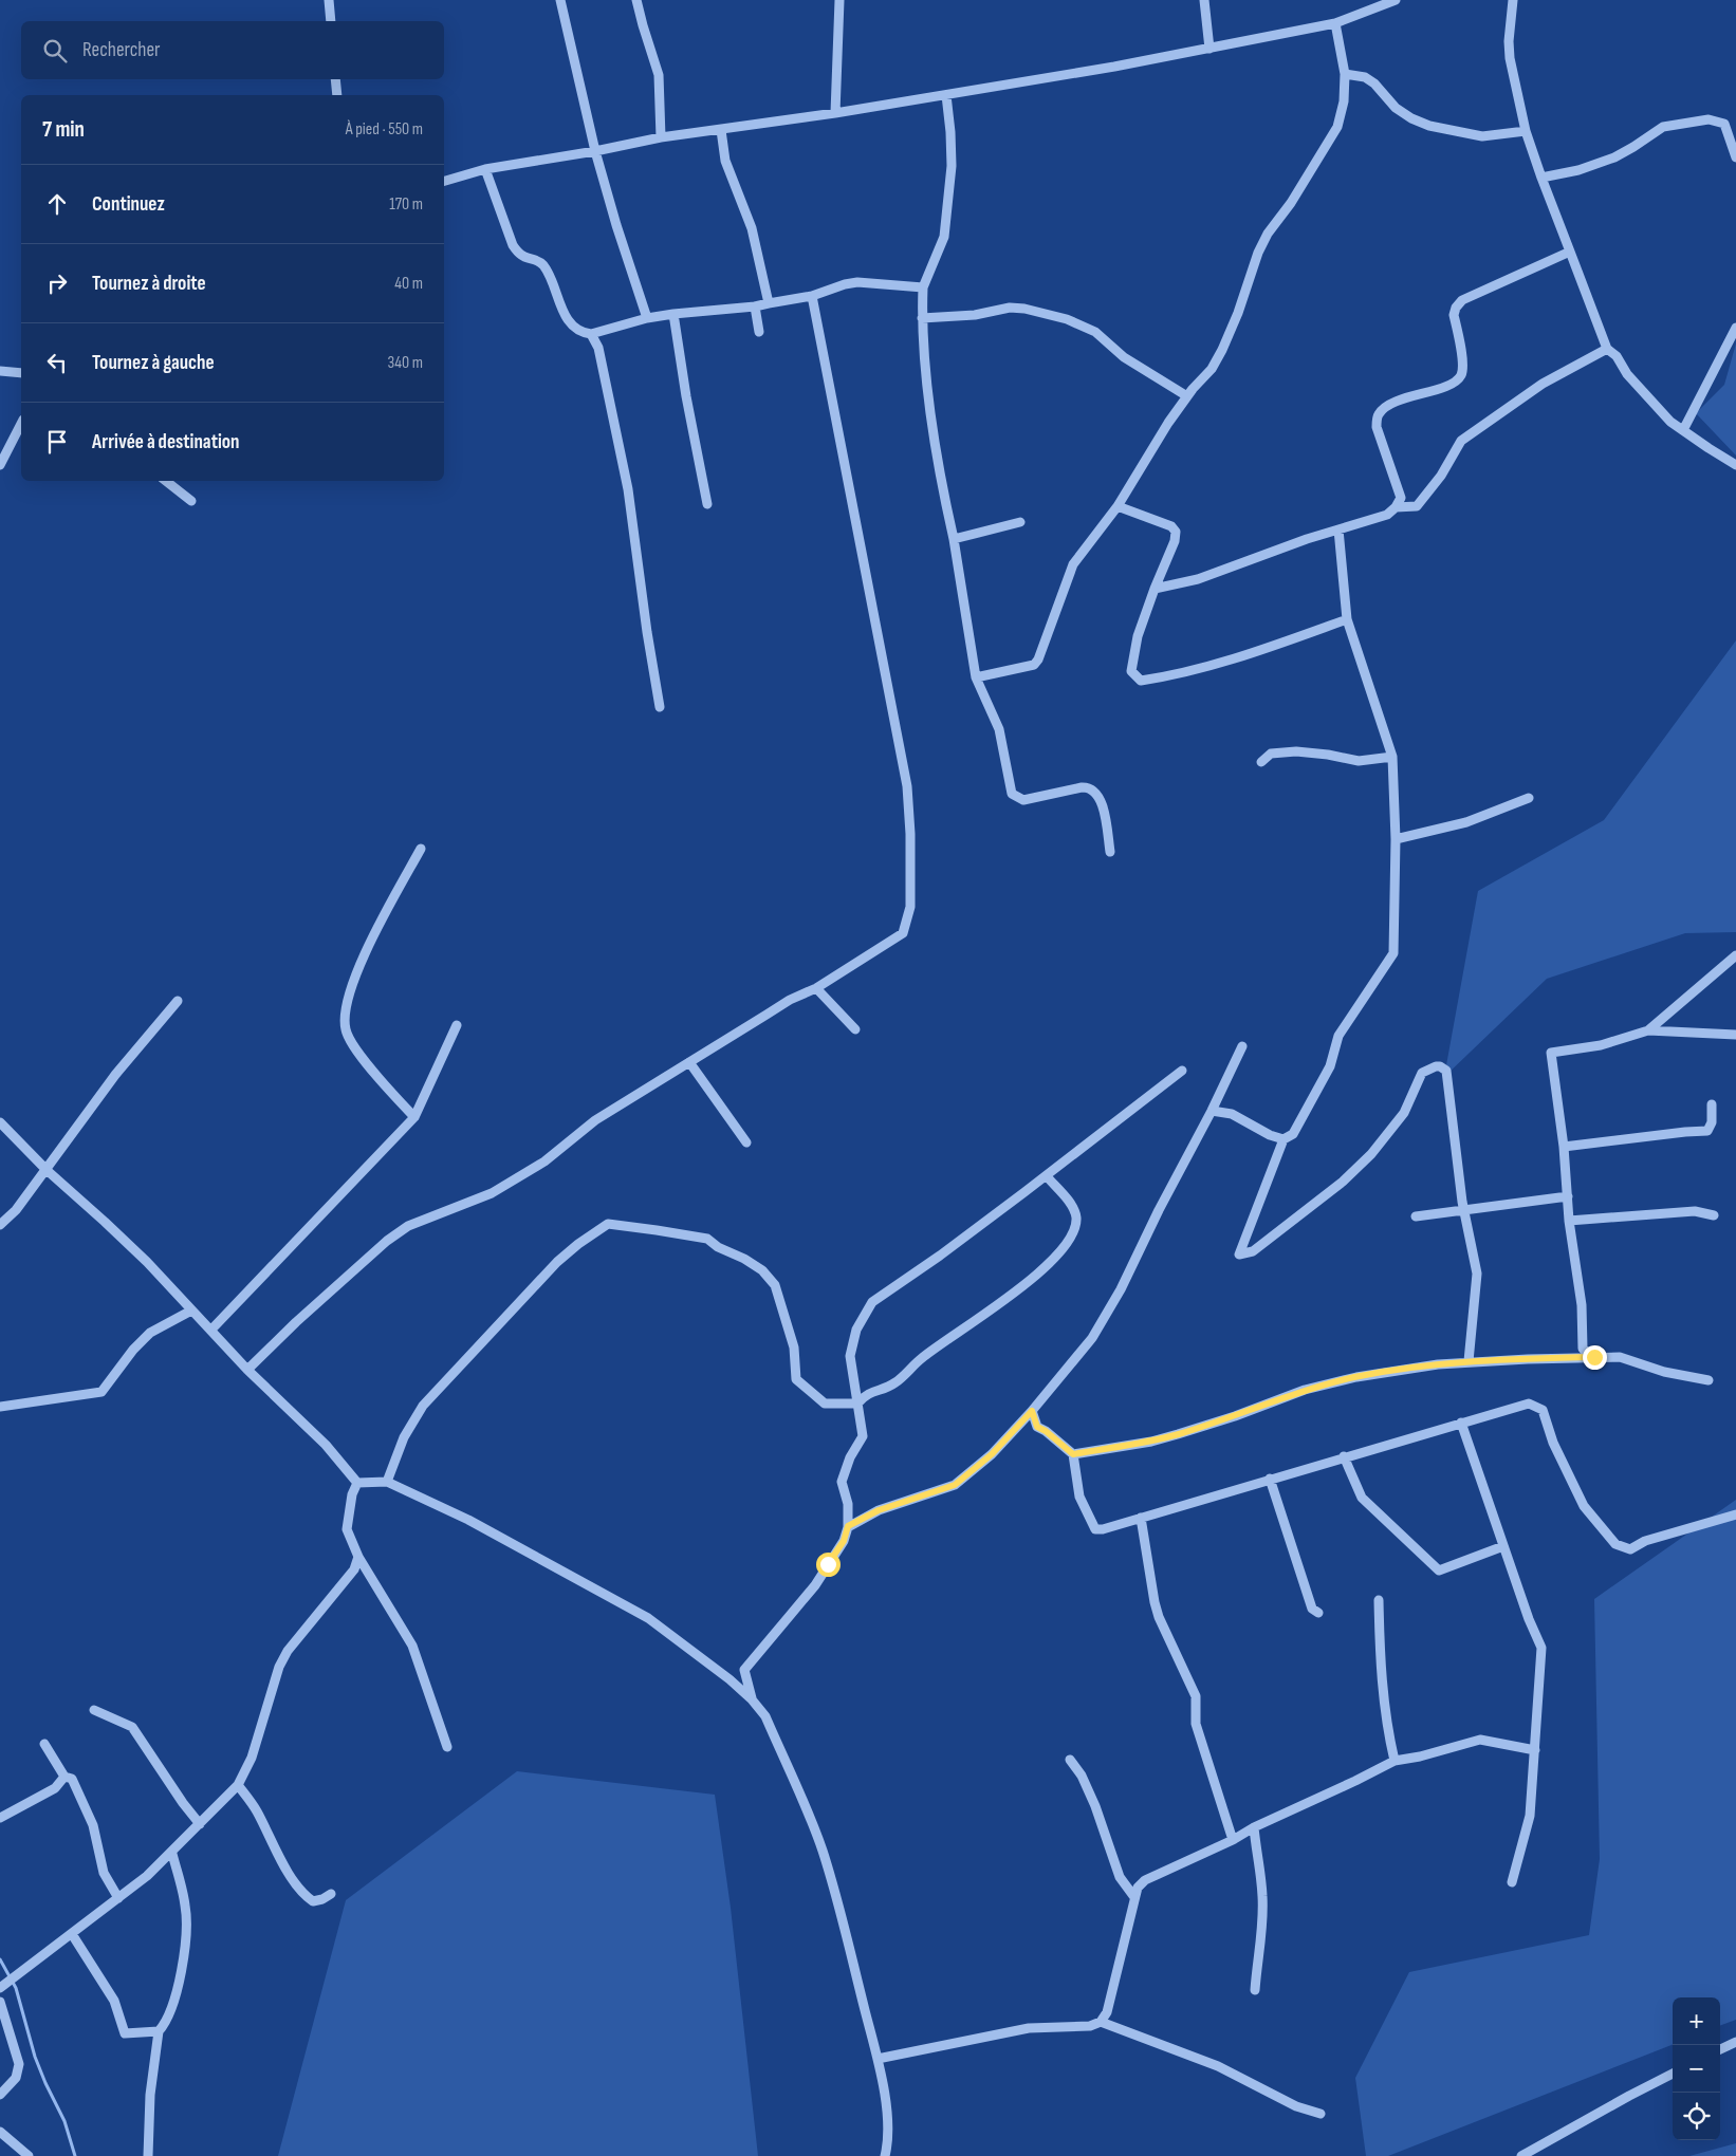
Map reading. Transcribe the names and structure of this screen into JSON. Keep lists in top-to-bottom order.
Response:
{
  "page": {
    "search": "Rechercher",
    "heading": ["7 min", "À pied · 550 m"],
    "list": [
      ["Continuez", "170 m"],
      ["Tournez à droite", "40 m"],
      ["Tournez à gauche", "340 m"],
      "Arrivée à destination"
    ],
    "map_buttons": ["+", "−"]
  }
}
